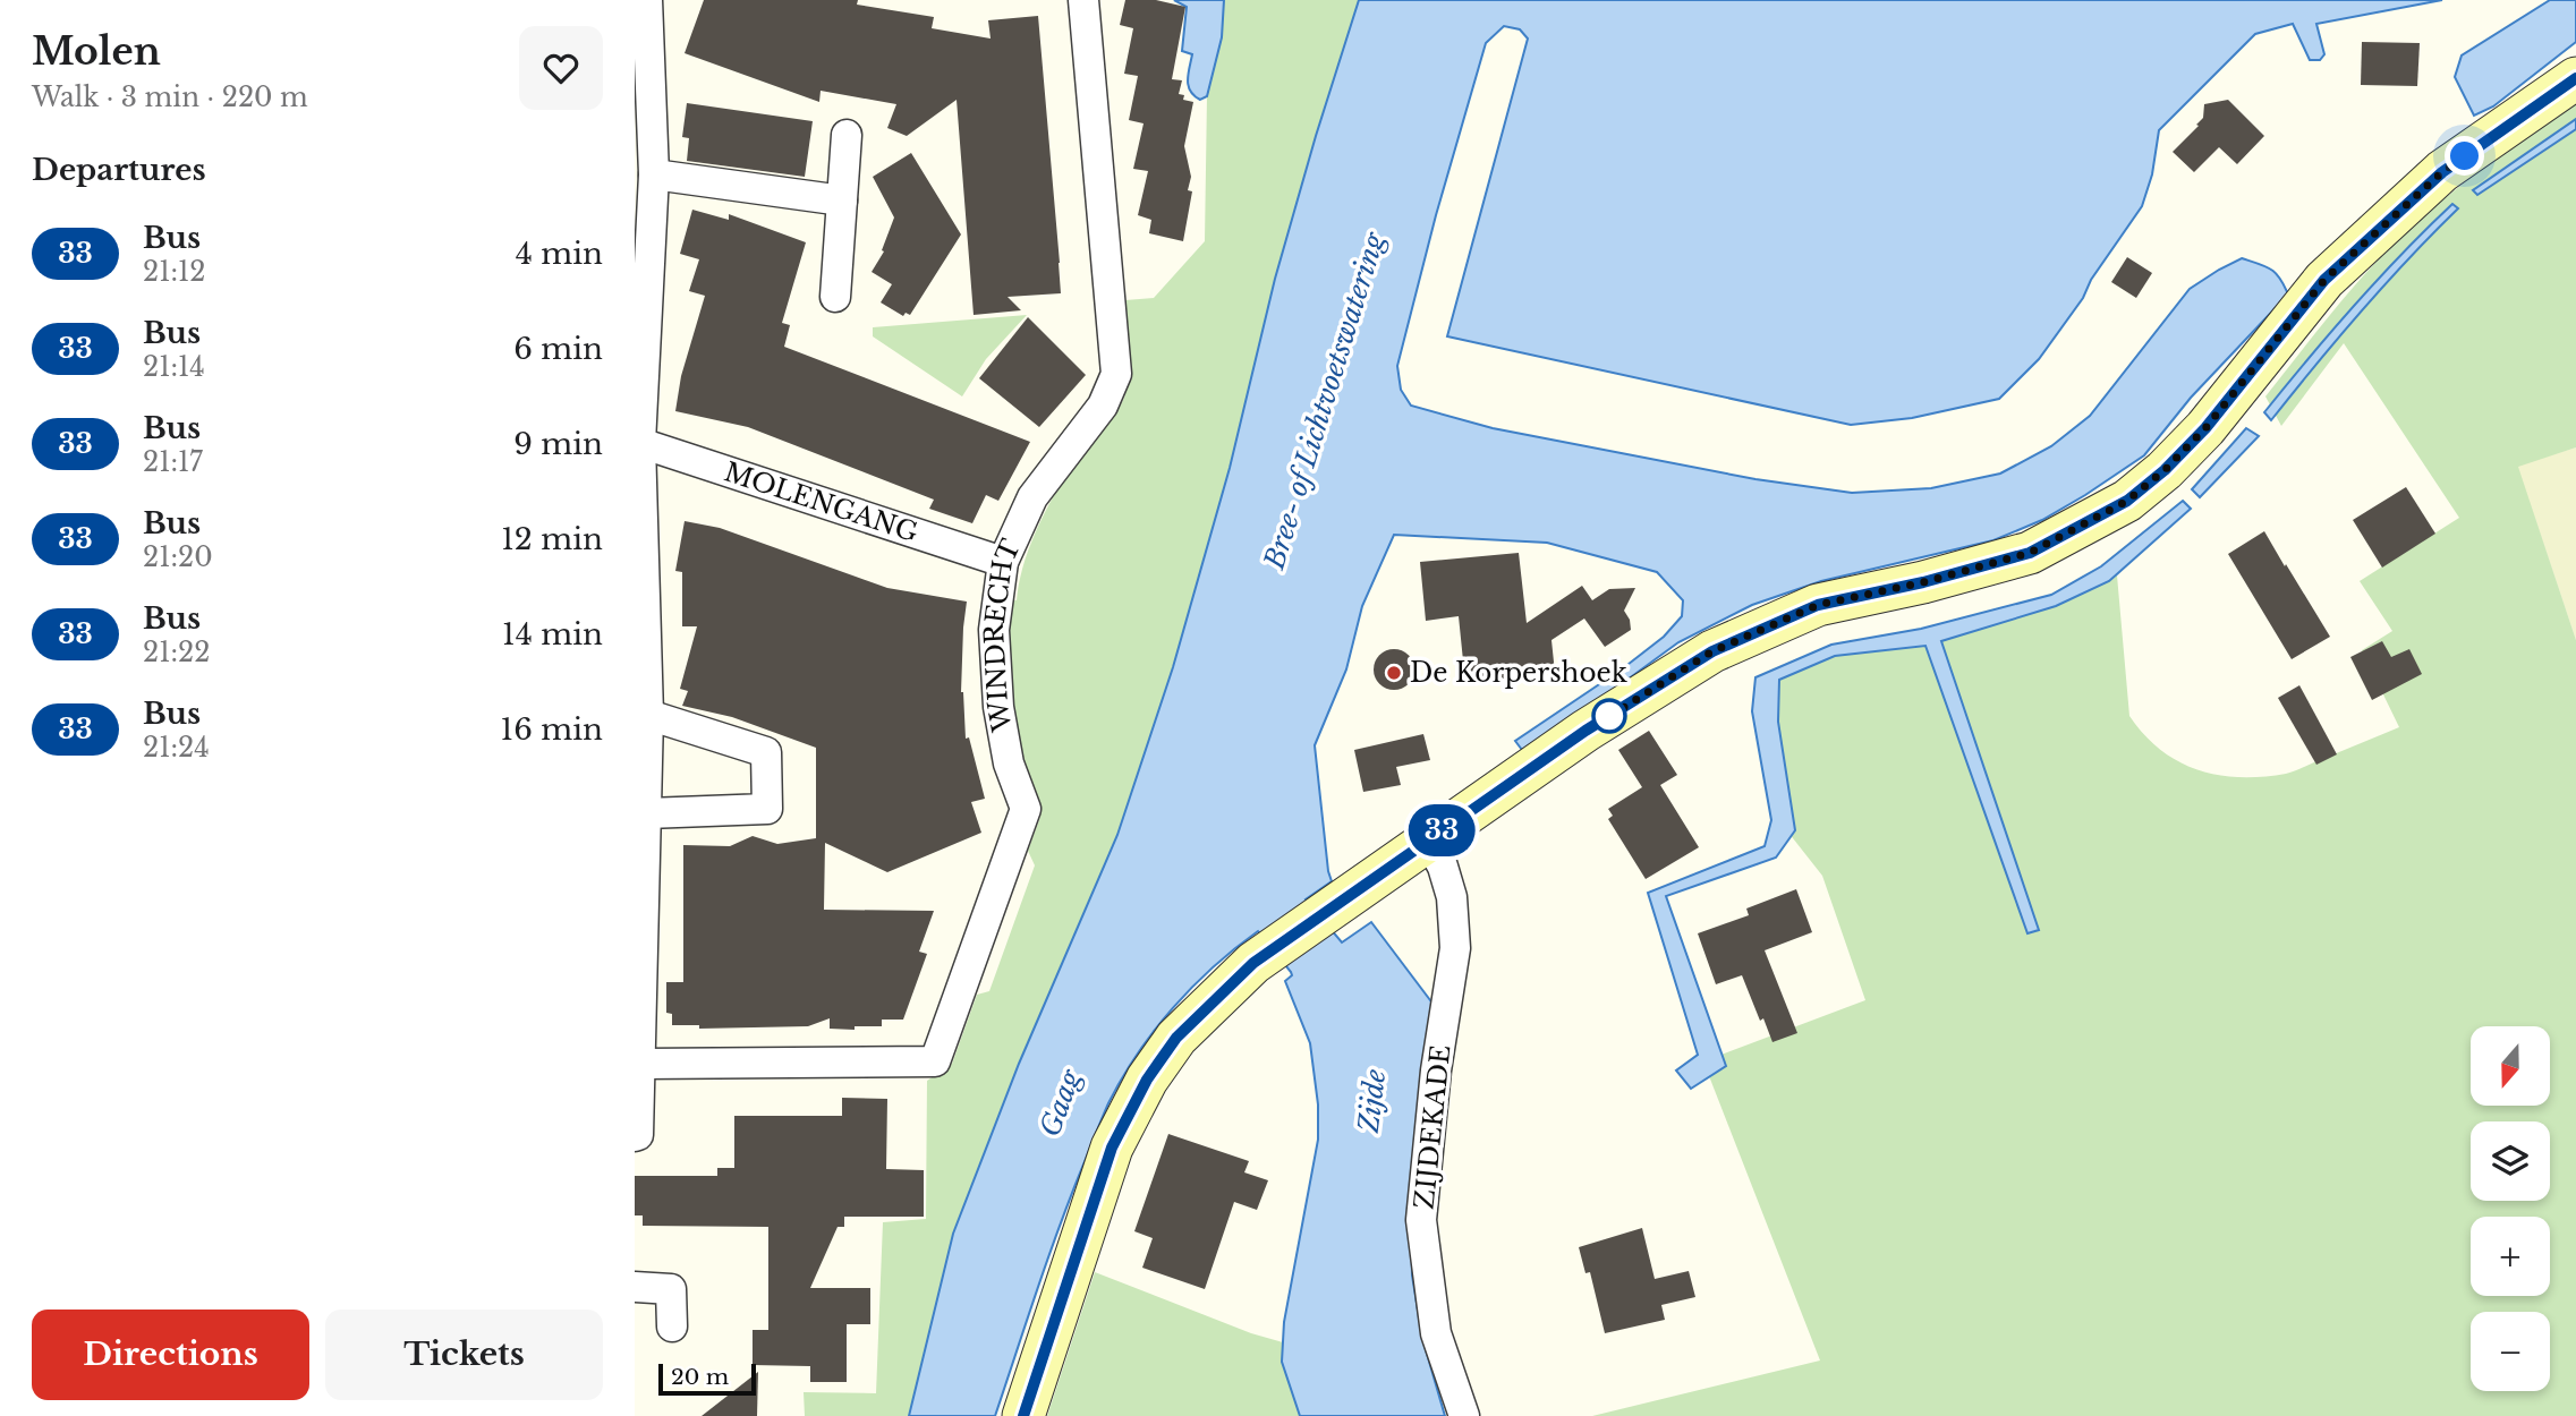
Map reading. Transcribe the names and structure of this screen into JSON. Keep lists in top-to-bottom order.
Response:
{
  "streets": {
    "street": ["MOLENGANG", "WINDRECHT", "ZIJDEKADE"]
  },
  "crossings": [
    ["MOLENGANG", "WINDRECHT"]
  ],
  "water": ["Bree- of Lichtvoetswatering", "Zijde", "Gaag"],
  "places": ["De Korpershoek"],
  "lines": ["bus line 33"],
  "scale_bar": "20 m",
  "north": "bottom",
  "page": {
    "heading": [
      ["Molen", "Walk · 3 min · 220 m"],
      "Departures"
    ],
    "on_map": "33",
    "list": [
      {
        "mark": "33",
        "name": "Bus",
        "note": "21:12",
        "value": "4 min"
      },
      {
        "mark": "33",
        "name": "Bus",
        "note": "21:14",
        "value": "6 min"
      },
      {
        "mark": "33",
        "name": "Bus",
        "note": "21:17",
        "value": "9 min"
      },
      {
        "mark": "33",
        "name": "Bus",
        "note": "21:20",
        "value": "12 min"
      },
      {
        "mark": "33",
        "name": "Bus",
        "note": "21:22",
        "value": "14 min"
      },
      {
        "mark": "33",
        "name": "Bus",
        "note": "21:24",
        "value": "16 min"
      }
    ],
    "map_buttons": ["+", "−"],
    "buttons": ["Directions", "Tickets"],
    "scale": "20 m"
  }
}
